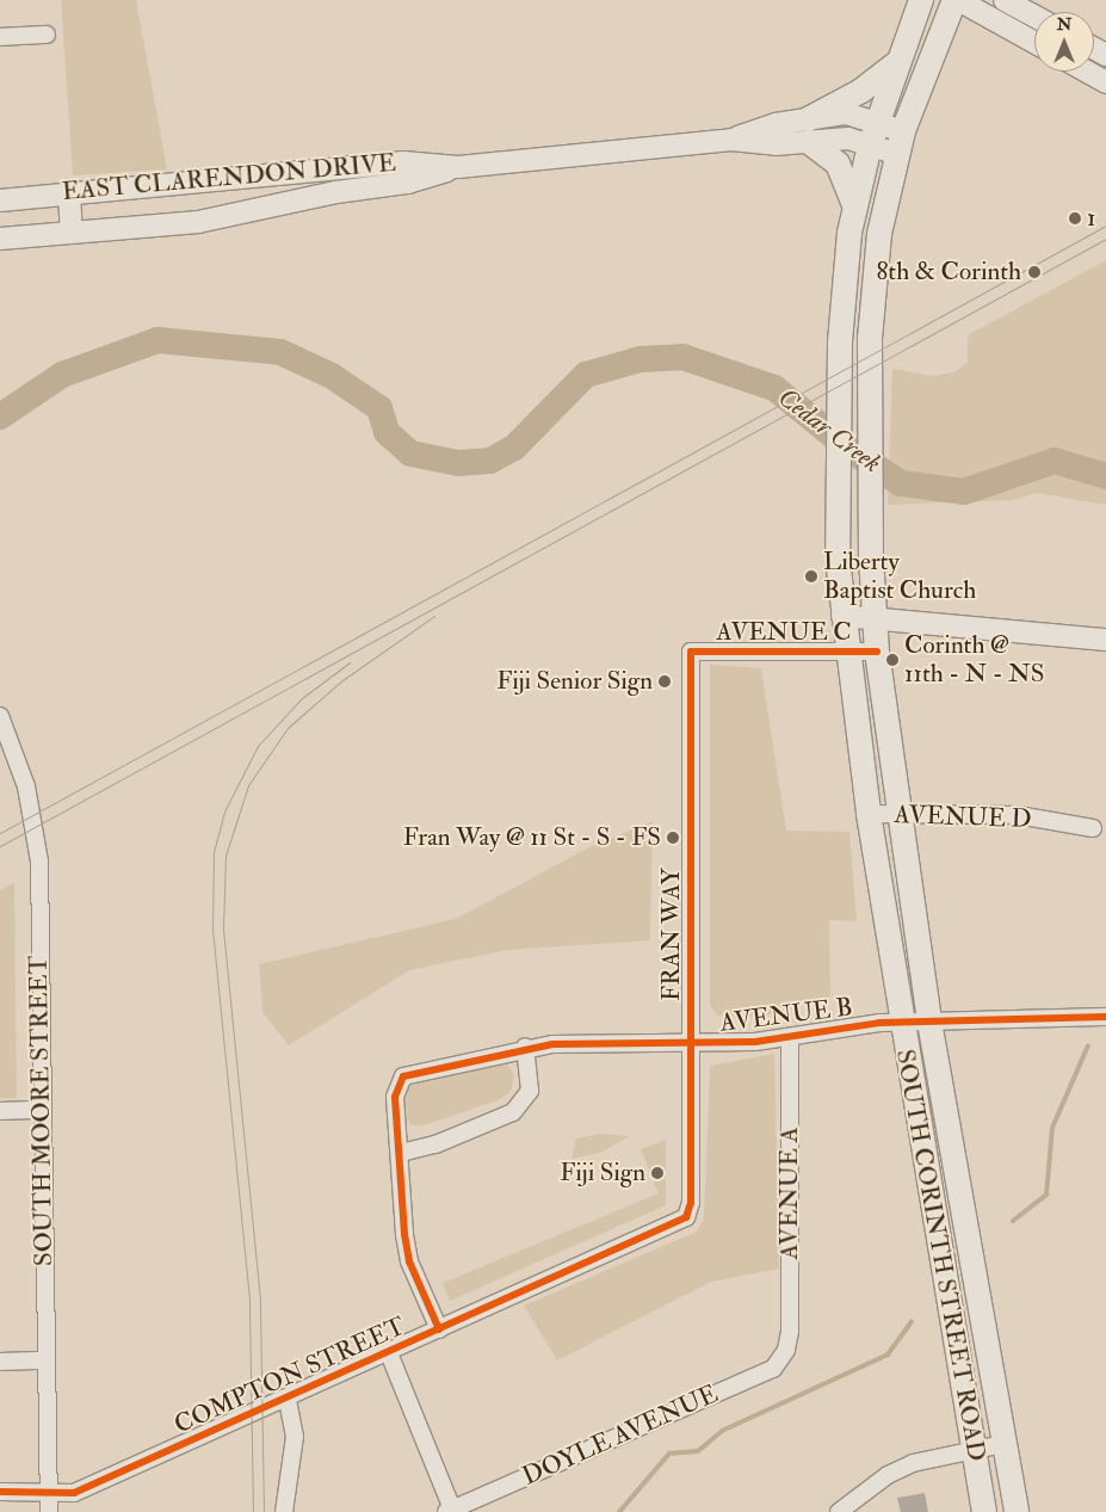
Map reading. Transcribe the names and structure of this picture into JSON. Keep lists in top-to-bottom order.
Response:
{
  "streets": {
    "main road": ["SOUTH CORINTH STREET ROAD"],
    "street": [
      "EAST CLARENDON DRIVE",
      "AVENUE C",
      "AVENUE D",
      "FRAN WAY",
      "AVENUE B",
      "SOUTH MOORE STREET",
      "AVENUE A",
      "COMPTON STREET",
      "DOYLE AVENUE"
    ]
  },
  "crossings": [
    ["EAST CLARENDON DRIVE", "SOUTH CORINTH STREET ROAD"],
    ["AVENUE C", "FRAN WAY"],
    ["AVENUE C", "SOUTH CORINTH STREET ROAD"],
    ["AVENUE D", "SOUTH CORINTH STREET ROAD"],
    ["FRAN WAY", "AVENUE B"],
    ["FRAN WAY", "COMPTON STREET"],
    ["AVENUE B", "AVENUE A"],
    ["AVENUE B", "SOUTH CORINTH STREET ROAD"],
    ["SOUTH MOORE STREET", "COMPTON STREET"],
    ["AVENUE A", "DOYLE AVENUE"]
  ],
  "water": ["Cedar Creek"],
  "places": [
    "1",
    "8th & Corinth",
    "Liberty Baptist Church",
    "Corinth @ 11th - N - NS",
    "Fiji Senior Sign",
    "Fran Way @ 11 St - S - FS",
    "Fiji Sign"
  ],
  "north": "top"
}
